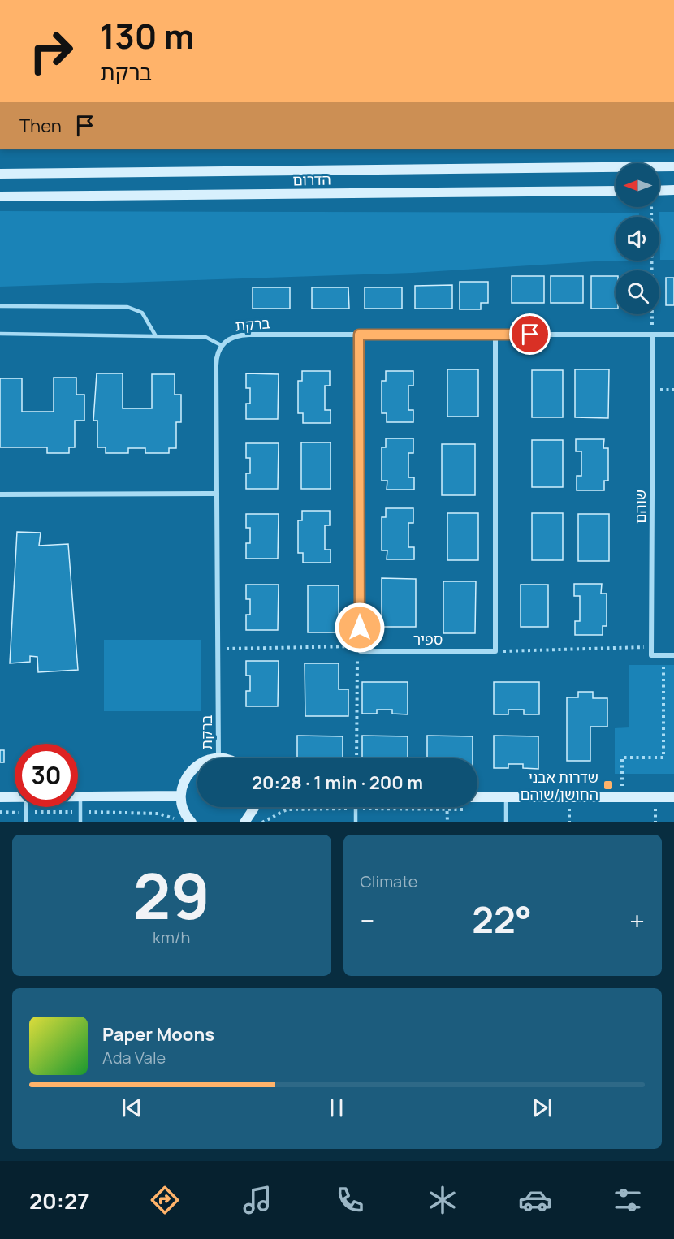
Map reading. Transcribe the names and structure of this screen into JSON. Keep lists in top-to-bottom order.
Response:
{
  "streets": {
    "main road": ["הדרום"],
    "street": ["ברקת", "שוהם", "ספיר"]
  },
  "crossings": [
    ["ברקת", "שוהם"]
  ],
  "places": {
    "transit": ["שדרות אבני החושן/שוהם"]
  },
  "north": "left",
  "page": {
    "turn": ["130 m", "ברקת"],
    "then": "Then",
    "limit": "30",
    "trip": "20:28 · 1 min · 200 m",
    "tile": [
      ["29", "km/h"],
      "Climate"
    ],
    "heat": ["−", "22°", "+"],
    "song": ["Paper Moons", "Ada Vale"],
    "tabs": "20:27"
  }
}
